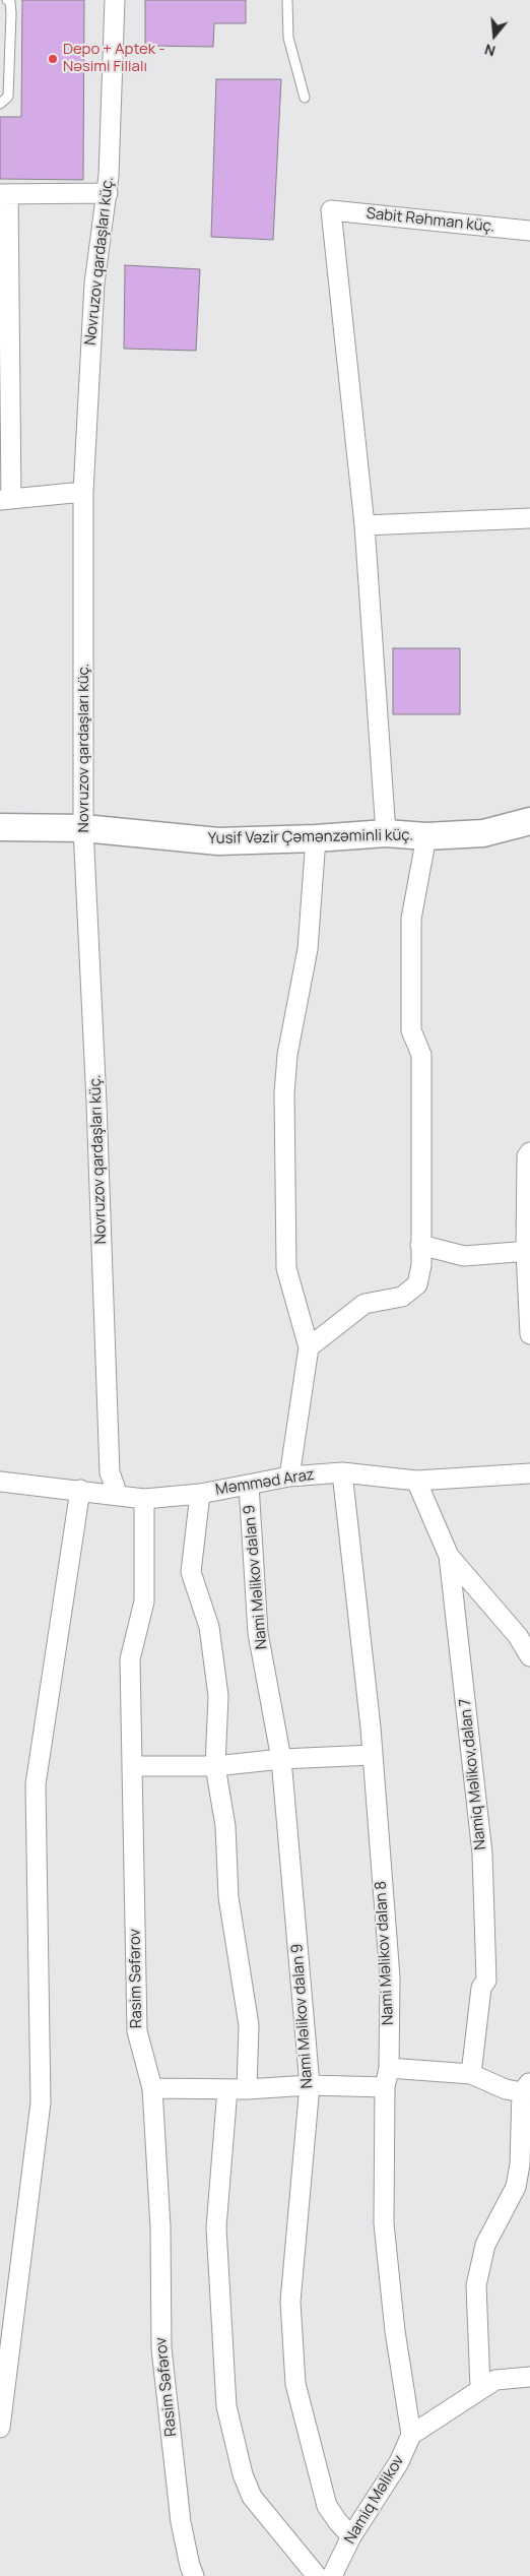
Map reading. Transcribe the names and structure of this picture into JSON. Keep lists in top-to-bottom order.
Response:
{
  "streets": {
    "main road": ["Yusif Vəzir Çəmənzəminli küç."],
    "street": [
      "Sabit Rəhman küç.",
      "Novruzov qardaşları küç.",
      "Məmməd Araz",
      "Nami Məlikov dalan 9",
      "Namiq Məlikov,dalan 7",
      "Nami Məlikov dalan 8",
      "Rasim Səfərov",
      "Namiq Məlikov"
    ]
  },
  "crossings": [
    ["Novruzov qardaşları küç.", "Yusif Vəzir Çəmənzəminli küç."],
    ["Novruzov qardaşları küç.", "Məmməd Araz"],
    ["Məmməd Araz", "Nami Məlikov dalan 9"],
    ["Məmməd Araz", "Namiq Məlikov,dalan 7"],
    ["Məmməd Araz", "Nami Məlikov dalan 8"],
    ["Məmməd Araz", "Rasim Səfərov"],
    ["Nami Məlikov dalan 9", "Namiq Məlikov"],
    ["Nami Məlikov dalan 8", "Namiq Məlikov"]
  ],
  "places": ["Depo + Aptek - Nəsimi Filialı"],
  "north": "bottom"
}
